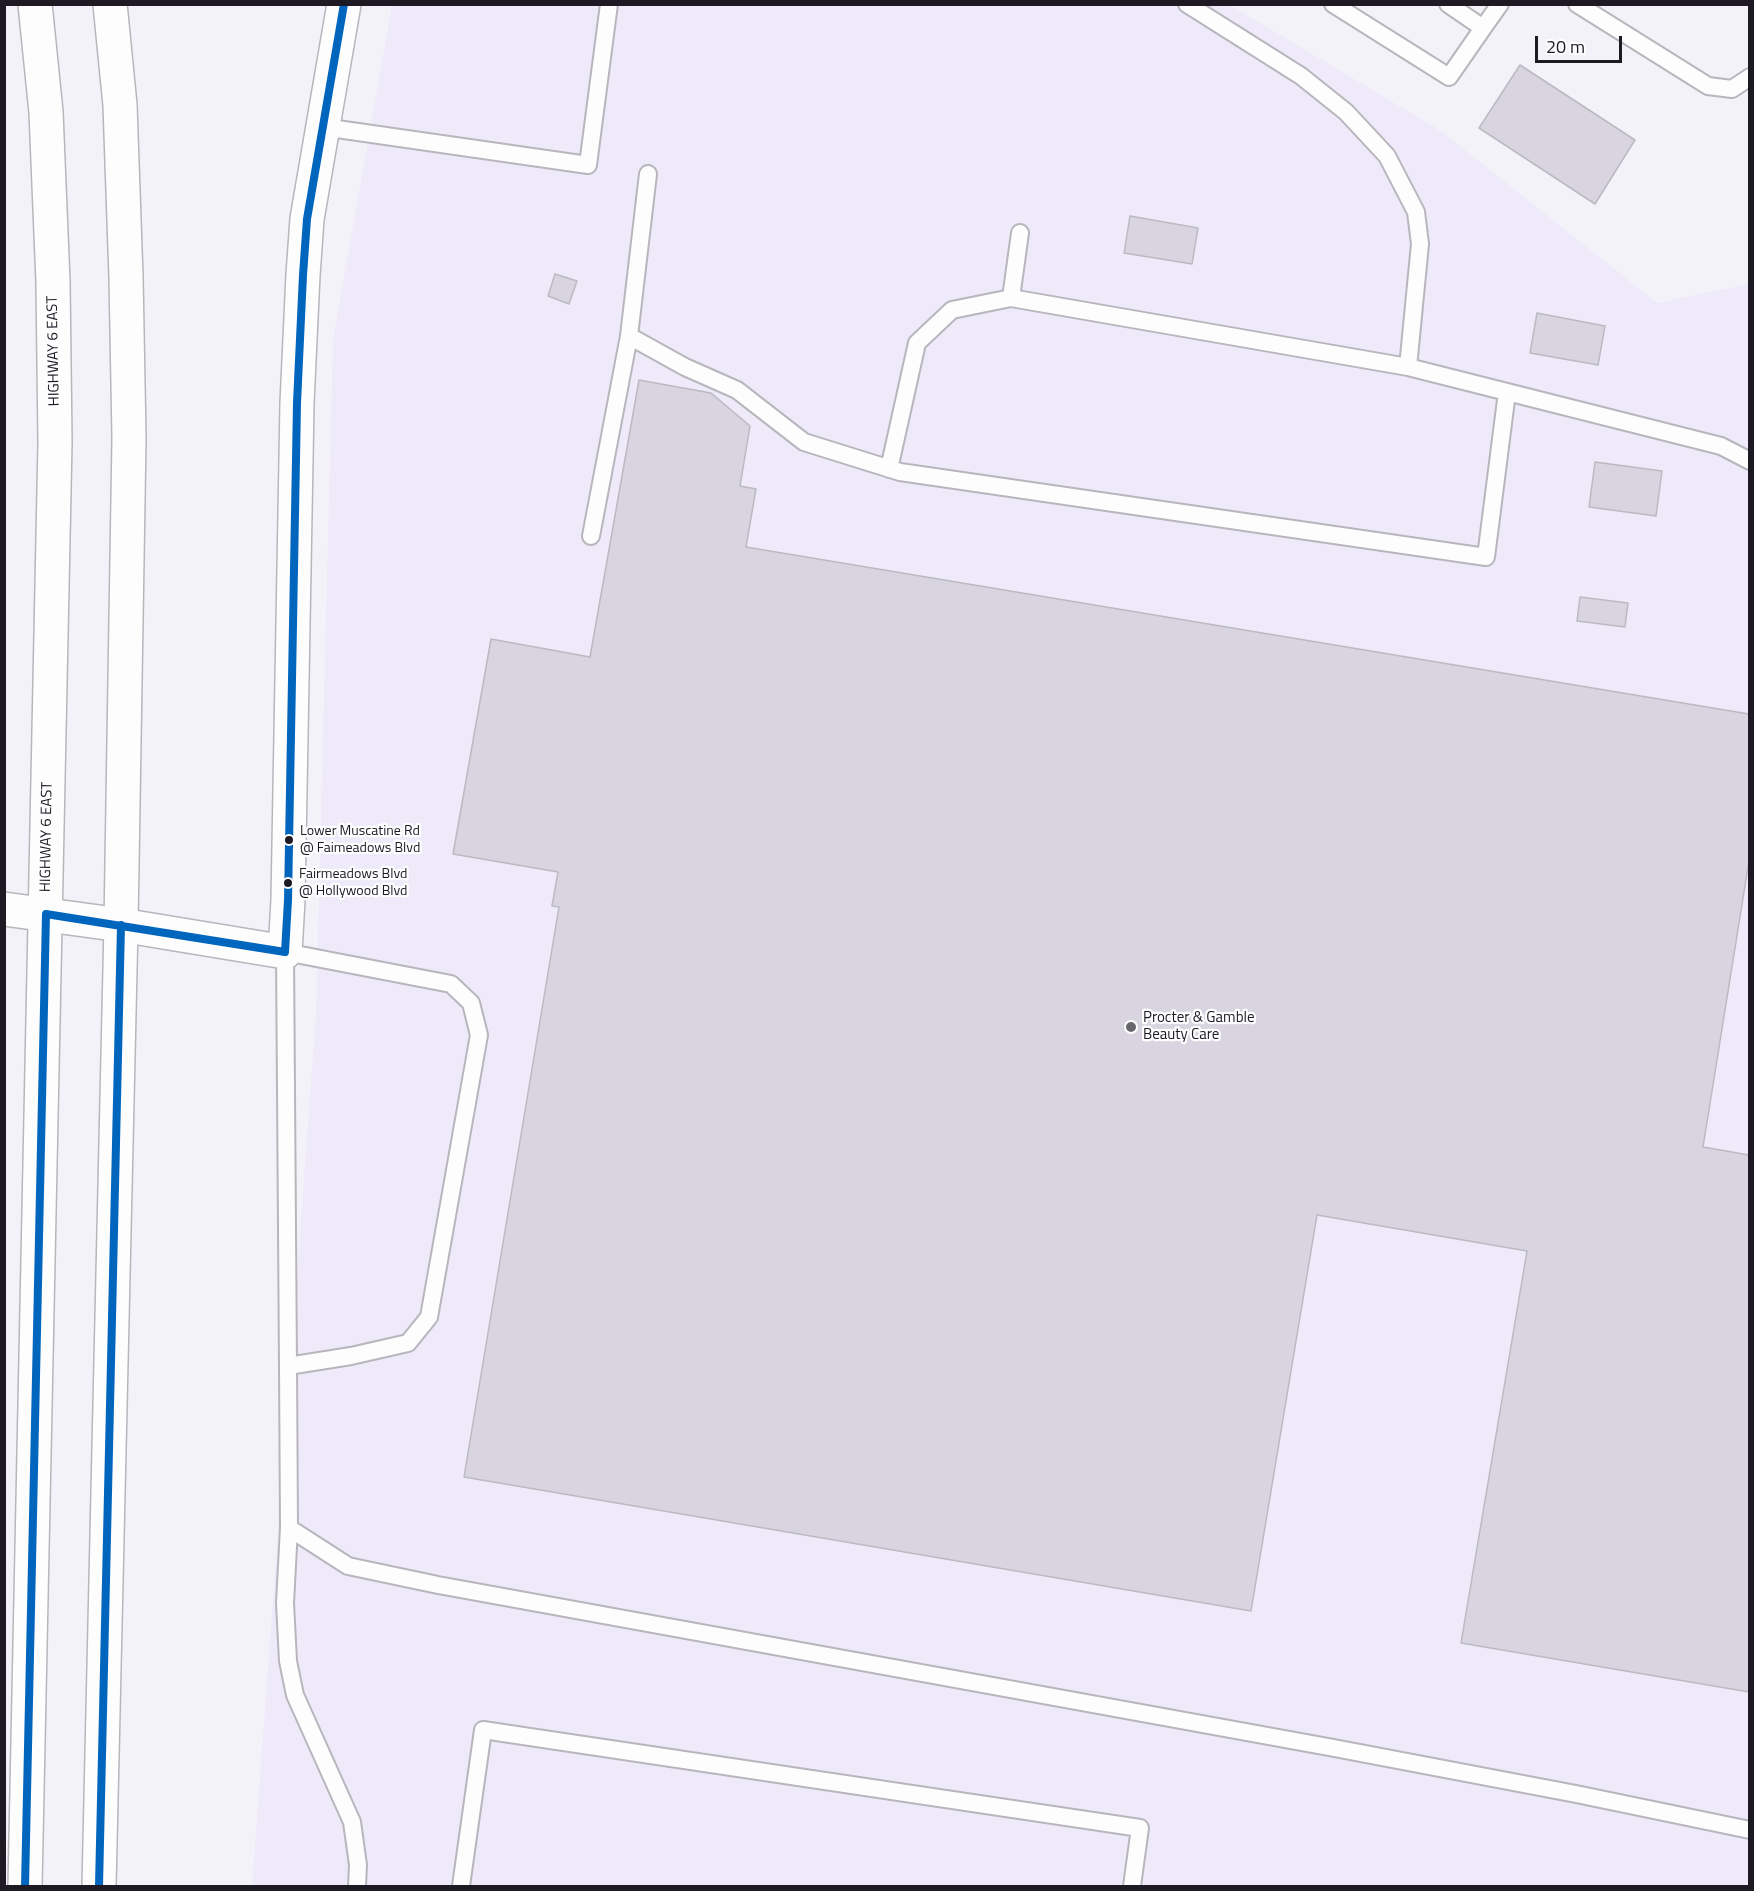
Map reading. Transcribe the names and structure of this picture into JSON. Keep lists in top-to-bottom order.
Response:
{
  "streets": {
    "main road": ["HIGHWAY 6 EAST"]
  },
  "places": ["Lower Muscatine Rd @ Faimeadows Blvd", "Fairmeadows Blvd @ Hollywood Blvd", "Procter & Gamble Beauty Care"],
  "scale_bar": "20 m"
}
